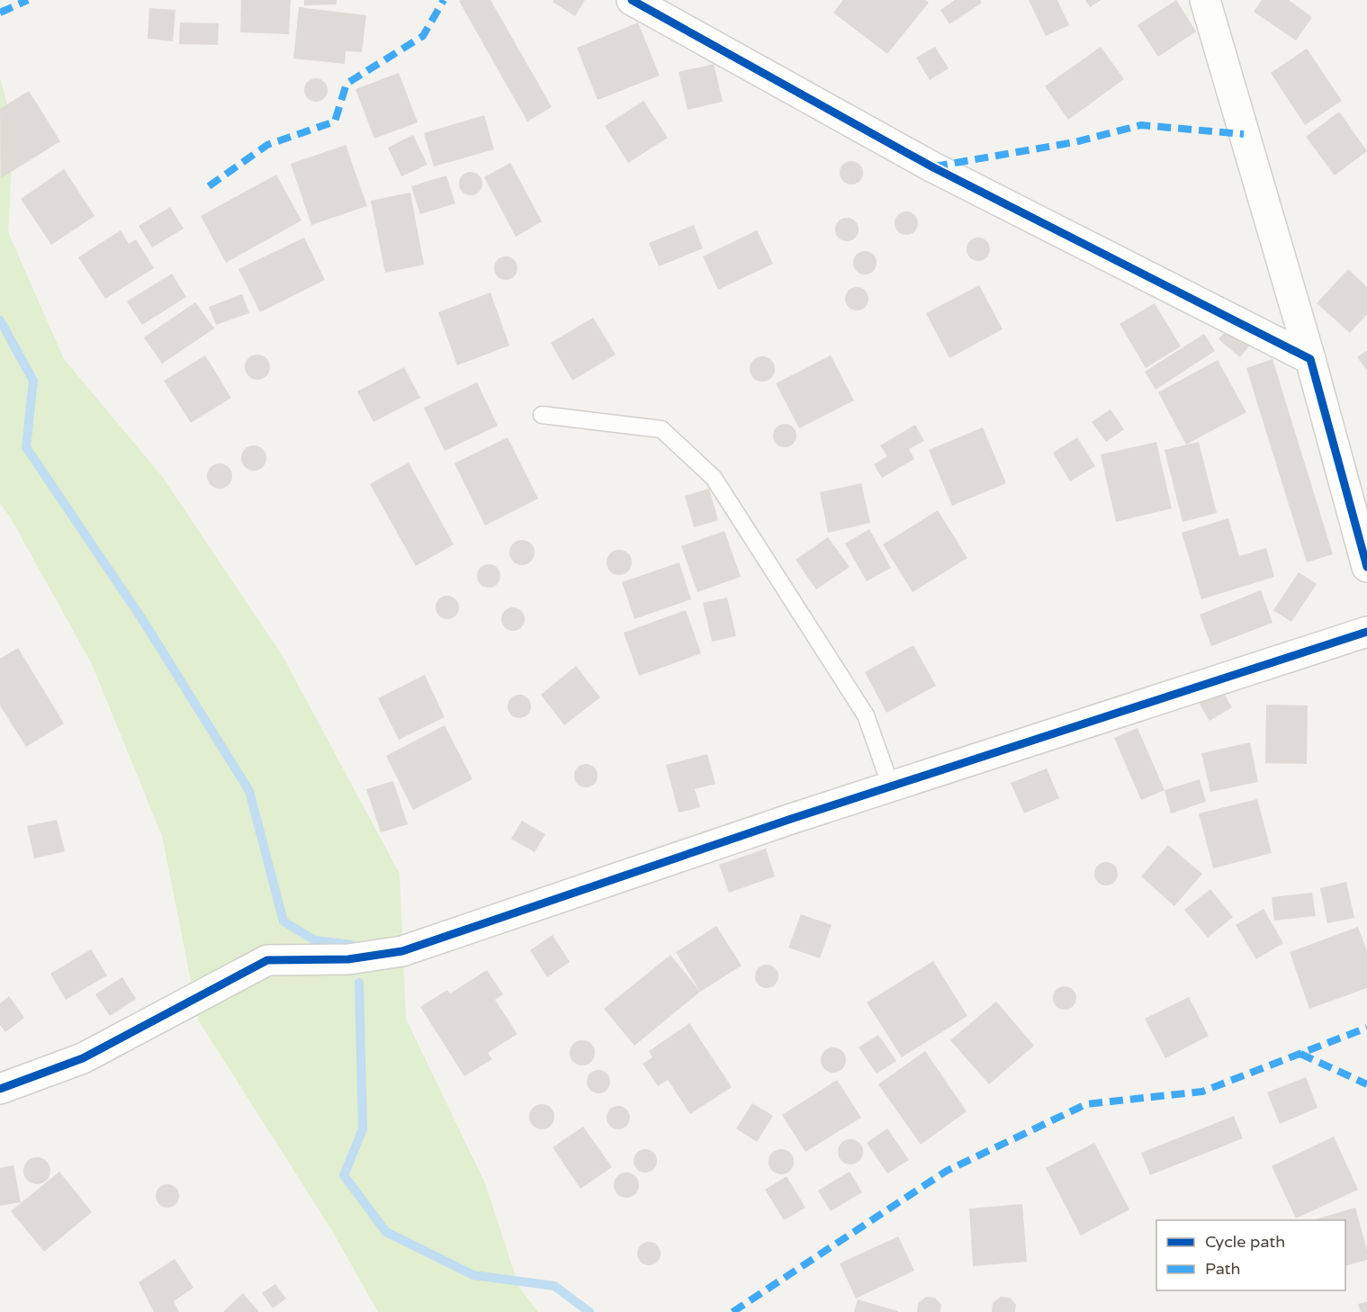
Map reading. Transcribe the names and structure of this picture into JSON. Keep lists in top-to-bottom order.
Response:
{
  "legend": ["Cycle path", "Path"]
}
